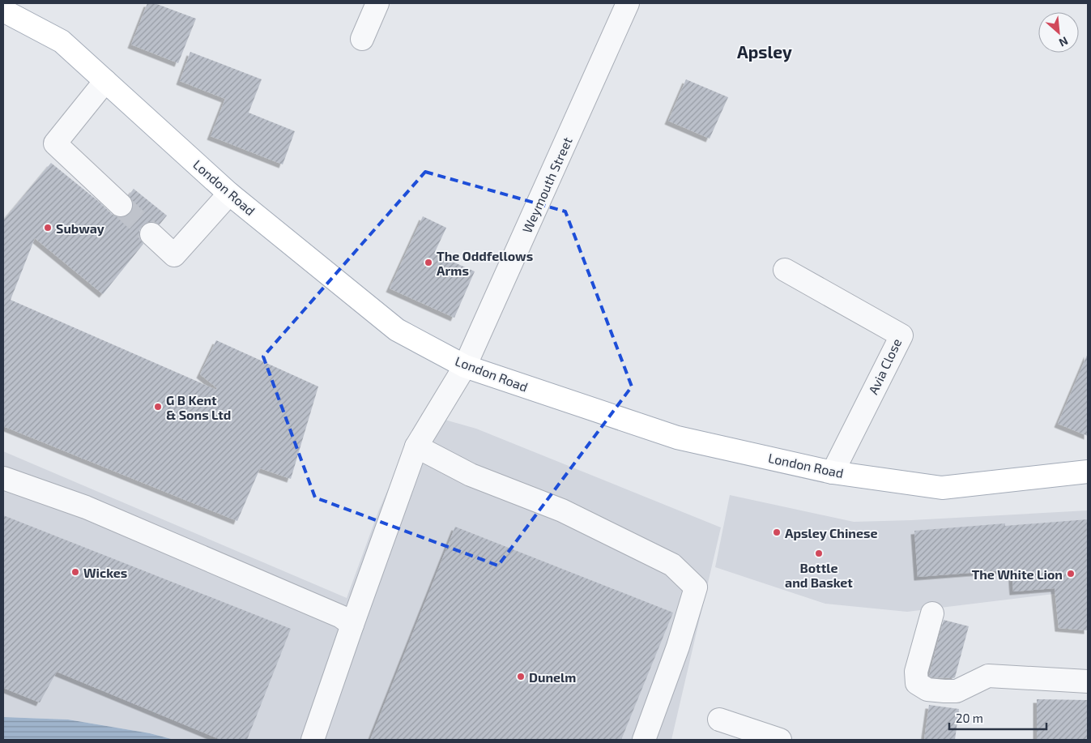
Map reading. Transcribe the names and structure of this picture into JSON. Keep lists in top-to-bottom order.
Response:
{
  "streets": {
    "main road": ["London Road"],
    "street": ["Weymouth Street", "Avia Close"]
  },
  "crossings": [
    ["Weymouth Street", "London Road"],
    ["London Road", "Avia Close"]
  ],
  "districts": ["Apsley"],
  "places": [
    "Subway",
    "The Oddfellows Arms",
    "G B Kent & Sons Ltd",
    "Apsley Chinese",
    "Bottle and Basket",
    "Wickes",
    "The White Lion",
    "Dunelm"
  ],
  "scale_bar": "20 m",
  "north": "bottom right"
}
